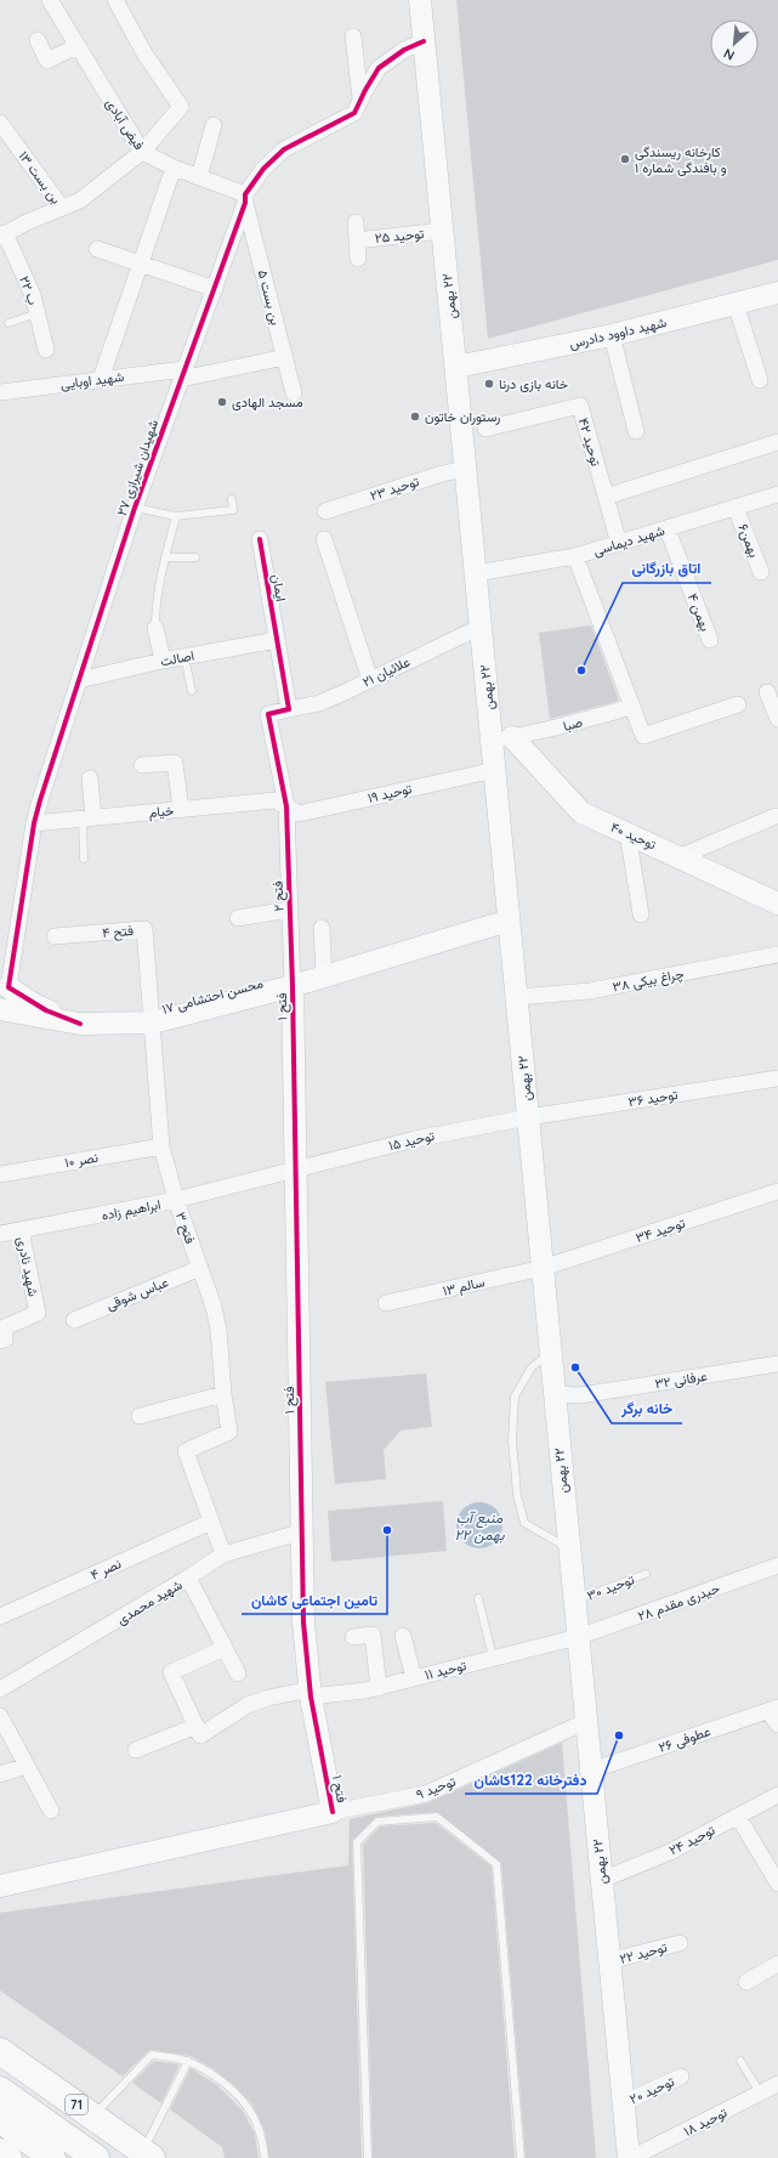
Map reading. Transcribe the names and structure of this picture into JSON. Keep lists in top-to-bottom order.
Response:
{
  "streets": {
    "highway": ["71"],
    "street": [
      "فیض آبادی",
      "بن بست ۱۳",
      "توحید ۲۵",
      "ب ۲۲",
      "٢٢ بهمن",
      "بن بست ۵",
      "شهید داوود دادرس",
      "شهید اوبایی",
      "توحید ۴۲",
      "شهیدان شیرازی ۲۷",
      "توحید ۲۳",
      "شهید دیماسی",
      "بهمن۶",
      "ایمان",
      "بهمن ۴",
      "اصالت",
      "علائیان ۲۱",
      "صبا",
      "توحید ۱۹",
      "خیام",
      "توحید ۴۰",
      "فتح ۲",
      "فتح ۴",
      "چراغ بیکی ۳۸",
      "محسن احتشامی ۱۷",
      "فتح ۱",
      "توحید ۳۶",
      "توحید ۱۵",
      "نصر ۱۰",
      "ابراهیم زاده",
      "فتح ۳",
      "توحید ۳۴",
      "شهید نادری",
      "سالم ۱۳",
      "عباس شوقی",
      "عرفانی ۳۲",
      "نصر ۴",
      "شهید محمدی",
      "حیدری مقدم ۲۸",
      "توحید ۱۱",
      "عطوفی ۲۶",
      "توحید ۹",
      "توحید ۲۴",
      "توحید ۲۲",
      "توحید ۲۰",
      "توحید ۱۸"
    ],
    "lane": ["توحید ۳۰"]
  },
  "crossings": [
    ["فیض آبادی", "بن بست ۵"],
    ["فیض آبادی", "شهیدان شیرازی ۲۷"],
    ["توحید ۲۵", "٢٢ بهمن"],
    ["٢٢ بهمن", "شهید داوود دادرس"],
    ["٢٢ بهمن", "شهیدان شیرازی ۲۷"],
    ["٢٢ بهمن", "توحید ۲۳"],
    ["٢٢ بهمن", "شهید دیماسی"],
    ["٢٢ بهمن", "علائیان ۲۱"],
    ["٢٢ بهمن", "صبا"],
    ["٢٢ بهمن", "توحید ۱۹"],
    ["٢٢ بهمن", "توحید ۴۰"],
    ["٢٢ بهمن", "چراغ بیکی ۳۸"],
    ["٢٢ بهمن", "محسن احتشامی ۱۷"],
    ["٢٢ بهمن", "توحید ۳۶"],
    ["٢٢ بهمن", "توحید ۱۵"],
    ["٢٢ بهمن", "توحید ۳۴"],
    ["٢٢ بهمن", "سالم ۱۳"],
    ["٢٢ بهمن", "عرفانی ۳۲"],
    ["٢٢ بهمن", "توحید ۳۰"],
    ["٢٢ بهمن", "حیدری مقدم ۲۸"],
    ["٢٢ بهمن", "توحید ۱۱"],
    ["٢٢ بهمن", "عطوفی ۲۶"],
    ["٢٢ بهمن", "توحید ۹"],
    ["٢٢ بهمن", "توحید ۲۴"],
    ["٢٢ بهمن", "توحید ۲۲"],
    ["٢٢ بهمن", "توحید ۲۰"],
    ["٢٢ بهمن", "توحید ۱۸"],
    ["بن بست ۵", "شهید اوبایی"],
    ["بن بست ۵", "شهیدان شیرازی ۲۷"],
    ["شهید اوبایی", "شهیدان شیرازی ۲۷"],
    ["توحید ۴۲", "شهید دیماسی"],
    ["شهیدان شیرازی ۲۷", "اصالت"],
    ["شهیدان شیرازی ۲۷", "خیام"],
    ["شهیدان شیرازی ۲۷", "محسن احتشامی ۱۷"],
    ["شهید دیماسی", "بهمن۶"],
    ["شهید دیماسی", "بهمن ۴"],
    ["ایمان", "اصالت"],
    ["ایمان", "علائیان ۲۱"],
    ["علائیان ۲۱", "توحید ۱۹"],
    ["علائیان ۲۱", "خیام"],
    ["علائیان ۲۱", "فتح ۲"],
    ["صبا", "توحید ۴۰"],
    ["توحید ۱۹", "خیام"],
    ["توحید ۱۹", "فتح ۲"],
    ["خیام", "فتح ۲"],
    ["فتح ۲", "محسن احتشامی ۱۷"],
    ["فتح ۲", "فتح ۱"],
    ["فتح ۴", "محسن احتشامی ۱۷"],
    ["فتح ۴", "فتح ۳"],
    ["محسن احتشامی ۱۷", "فتح ۱"],
    ["محسن احتشامی ۱۷", "فتح ۳"],
    ["فتح ۱", "توحید ۱۵"],
    ["فتح ۱", "ابراهیم زاده"],
    ["فتح ۱", "شهید محمدی"],
    ["فتح ۱", "توحید ۱۱"],
    ["فتح ۱", "توحید ۹"],
    ["توحید ۳۶", "توحید ۱۵"],
    ["توحید ۱۵", "ابراهیم زاده"],
    ["نصر ۱۰", "فتح ۳"],
    ["ابراهیم زاده", "فتح ۳"],
    ["ابراهیم زاده", "شهید نادری"],
    ["فتح ۳", "عباس شوقی"],
    ["فتح ۳", "نصر ۴"],
    ["توحید ۳۴", "سالم ۱۳"],
    ["حیدری مقدم ۲۸", "توحید ۱۱"]
  ],
  "water": ["منبع آب ۲۲ بهمن"],
  "places": [
    "کارخانه ریسندگی و بافندگی شماره ۱",
    "خانه بازی درنا",
    "مسجد الهادی",
    "رستوران خاتون",
    "اتاق بازرگانی",
    "خانه برگر",
    "تامین اجتماعی کاشان",
    "دفترخانه 122کاشان"
  ],
  "north": "bottom left"
}
